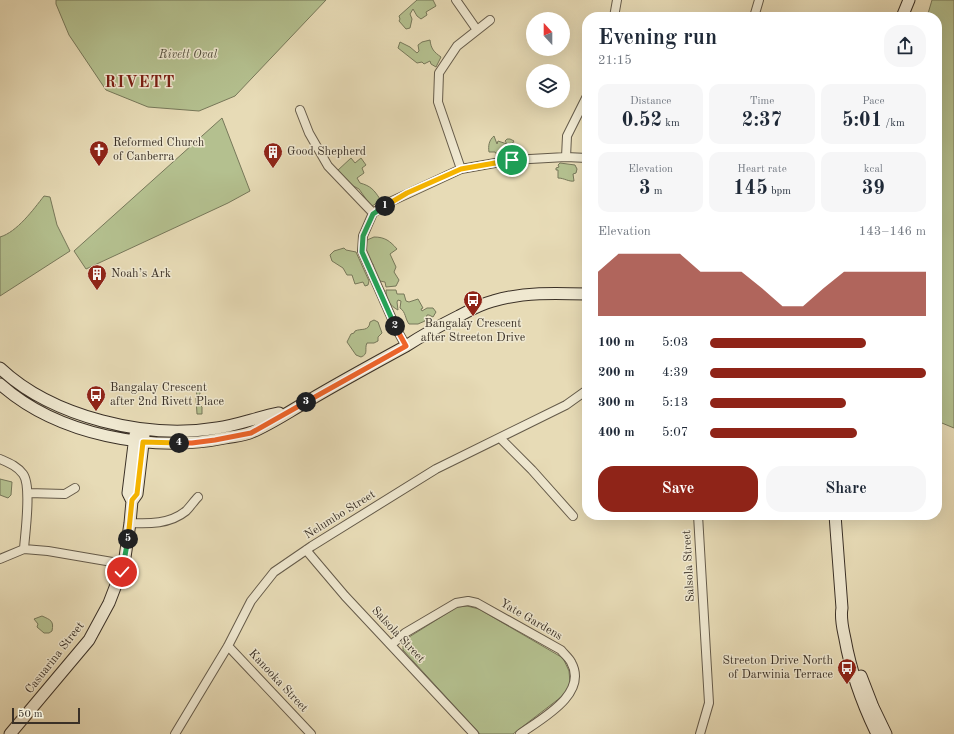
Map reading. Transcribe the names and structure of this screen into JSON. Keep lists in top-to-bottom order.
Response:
{
  "streets": {
    "street": [
      "Nelumbo Street",
      "Salsola Street",
      "Yate Gardens",
      "Casuarina Street",
      "Kanooka Street"
    ]
  },
  "crossings": [
    ["Nelumbo Street", "Salsola Street"],
    ["Nelumbo Street", "Kanooka Street"],
    ["Salsola Street", "Yate Gardens"]
  ],
  "districts": ["RIVETT"],
  "parks": ["Rivett Oval"],
  "places": {
    "church": ["Reformed Church of Canberra"],
    "building": ["Good Shepherd", "Noah’s Ark"],
    "bus stop": ["Bangalay Crescent after Streeton Drive", "Bangalay Crescent after 2nd Rivett Place", "Streeton Drive North of Darwinia Terrace"]
  },
  "scale_bar": "50 m",
  "north": "top",
  "page": {
    "heading": ["Evening run", "21:15"],
    "stats": [
      ["Distance", "0.52 km"],
      ["Time", "2:37"],
      ["Pace", "5:01 /km"],
      ["Elevation", "3 m"],
      ["Heart rate", "145 bpm"],
      ["kcal", "39"]
    ],
    "pins": [
      "1",
      "2",
      "3",
      "4",
      "5"
    ],
    "chart": ["Elevation", "143–146 m"],
    "list": [
      {
        "name": "100 m",
        "note": "5:03"
      },
      {
        "name": "200 m",
        "note": "4:39"
      },
      {
        "name": "300 m",
        "note": "5:13"
      },
      {
        "name": "400 m",
        "note": "5:07"
      }
    ],
    "buttons": ["Save", "Share"],
    "scale": "50 m"
  }
}
